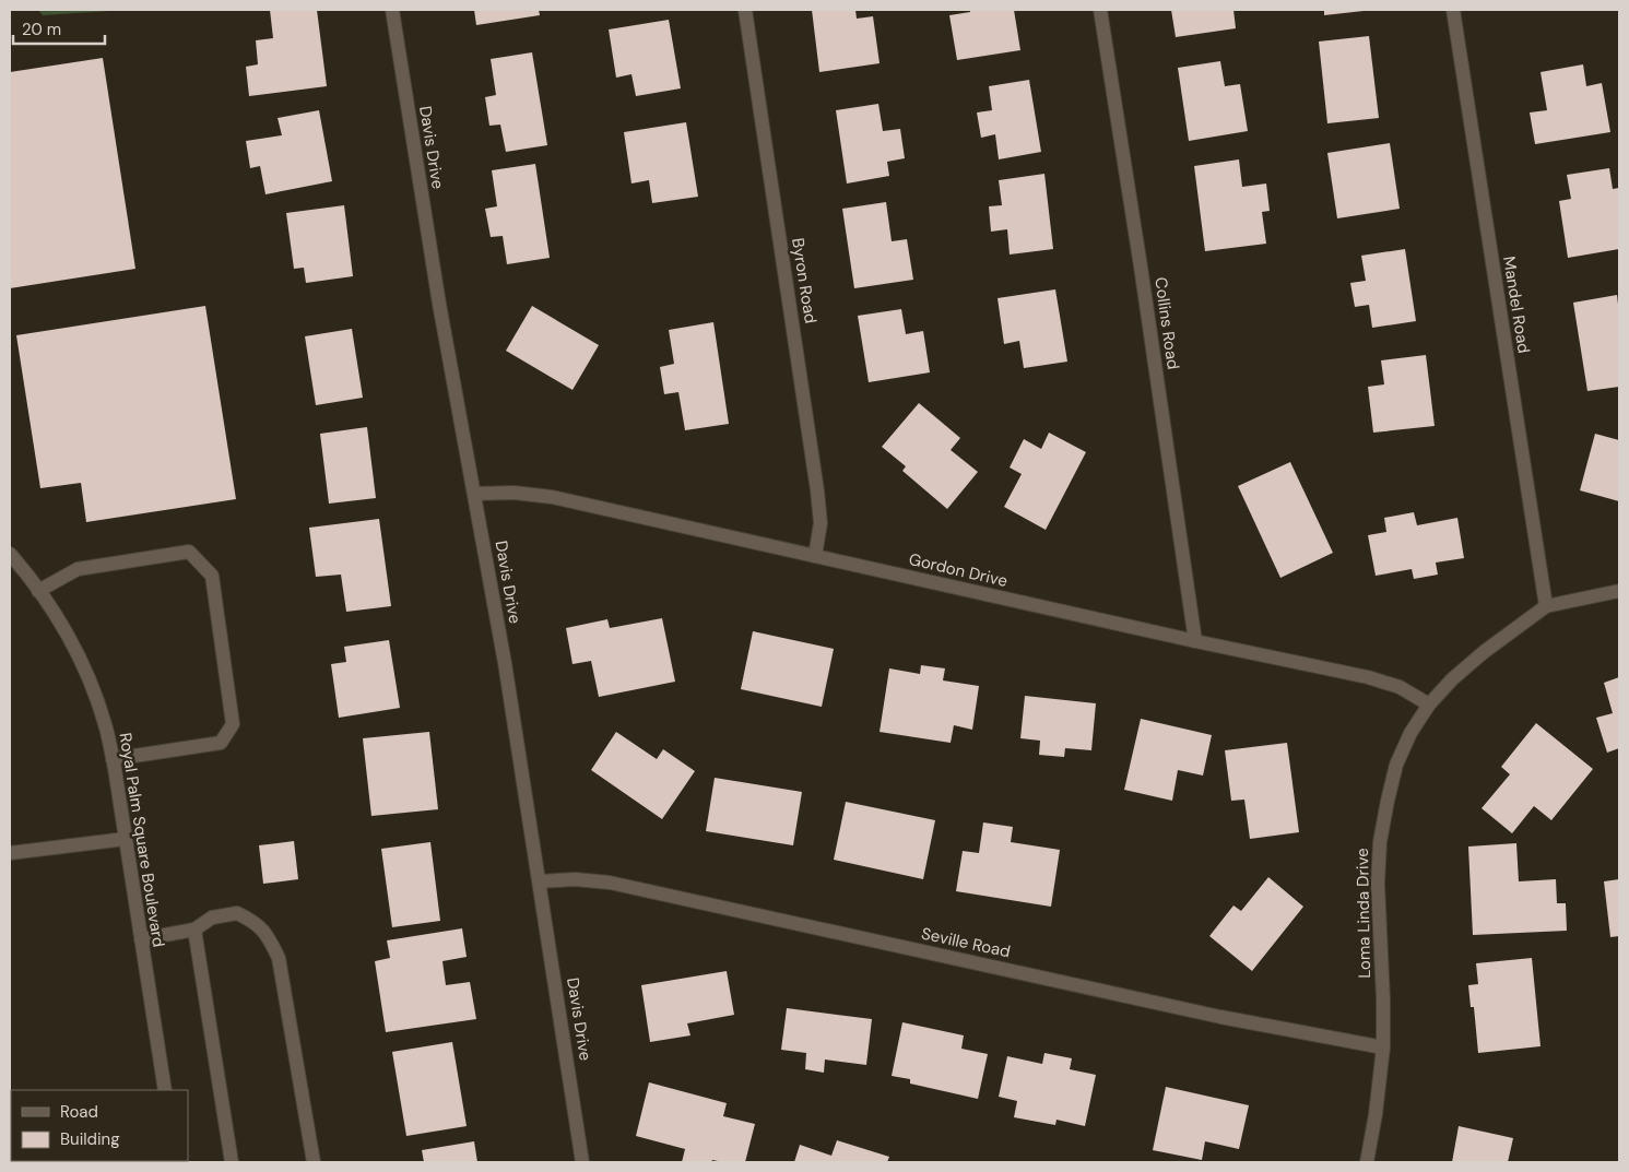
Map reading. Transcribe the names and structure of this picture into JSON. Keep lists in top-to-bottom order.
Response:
{
  "streets": {
    "street": [
      "Davis Drive",
      "Byron Road",
      "Mandel Road",
      "Collins Road",
      "Gordon Drive",
      "Royal Palm Square Boulevard",
      "Loma Linda Drive",
      "Seville Road"
    ]
  },
  "crossings": [
    ["Davis Drive", "Gordon Drive"],
    ["Davis Drive", "Seville Road"],
    ["Byron Road", "Gordon Drive"],
    ["Mandel Road", "Loma Linda Drive"],
    ["Collins Road", "Gordon Drive"],
    ["Gordon Drive", "Loma Linda Drive"],
    ["Loma Linda Drive", "Seville Road"]
  ],
  "legend": ["Road", "Building"],
  "scale_bar": "20 m"
}
